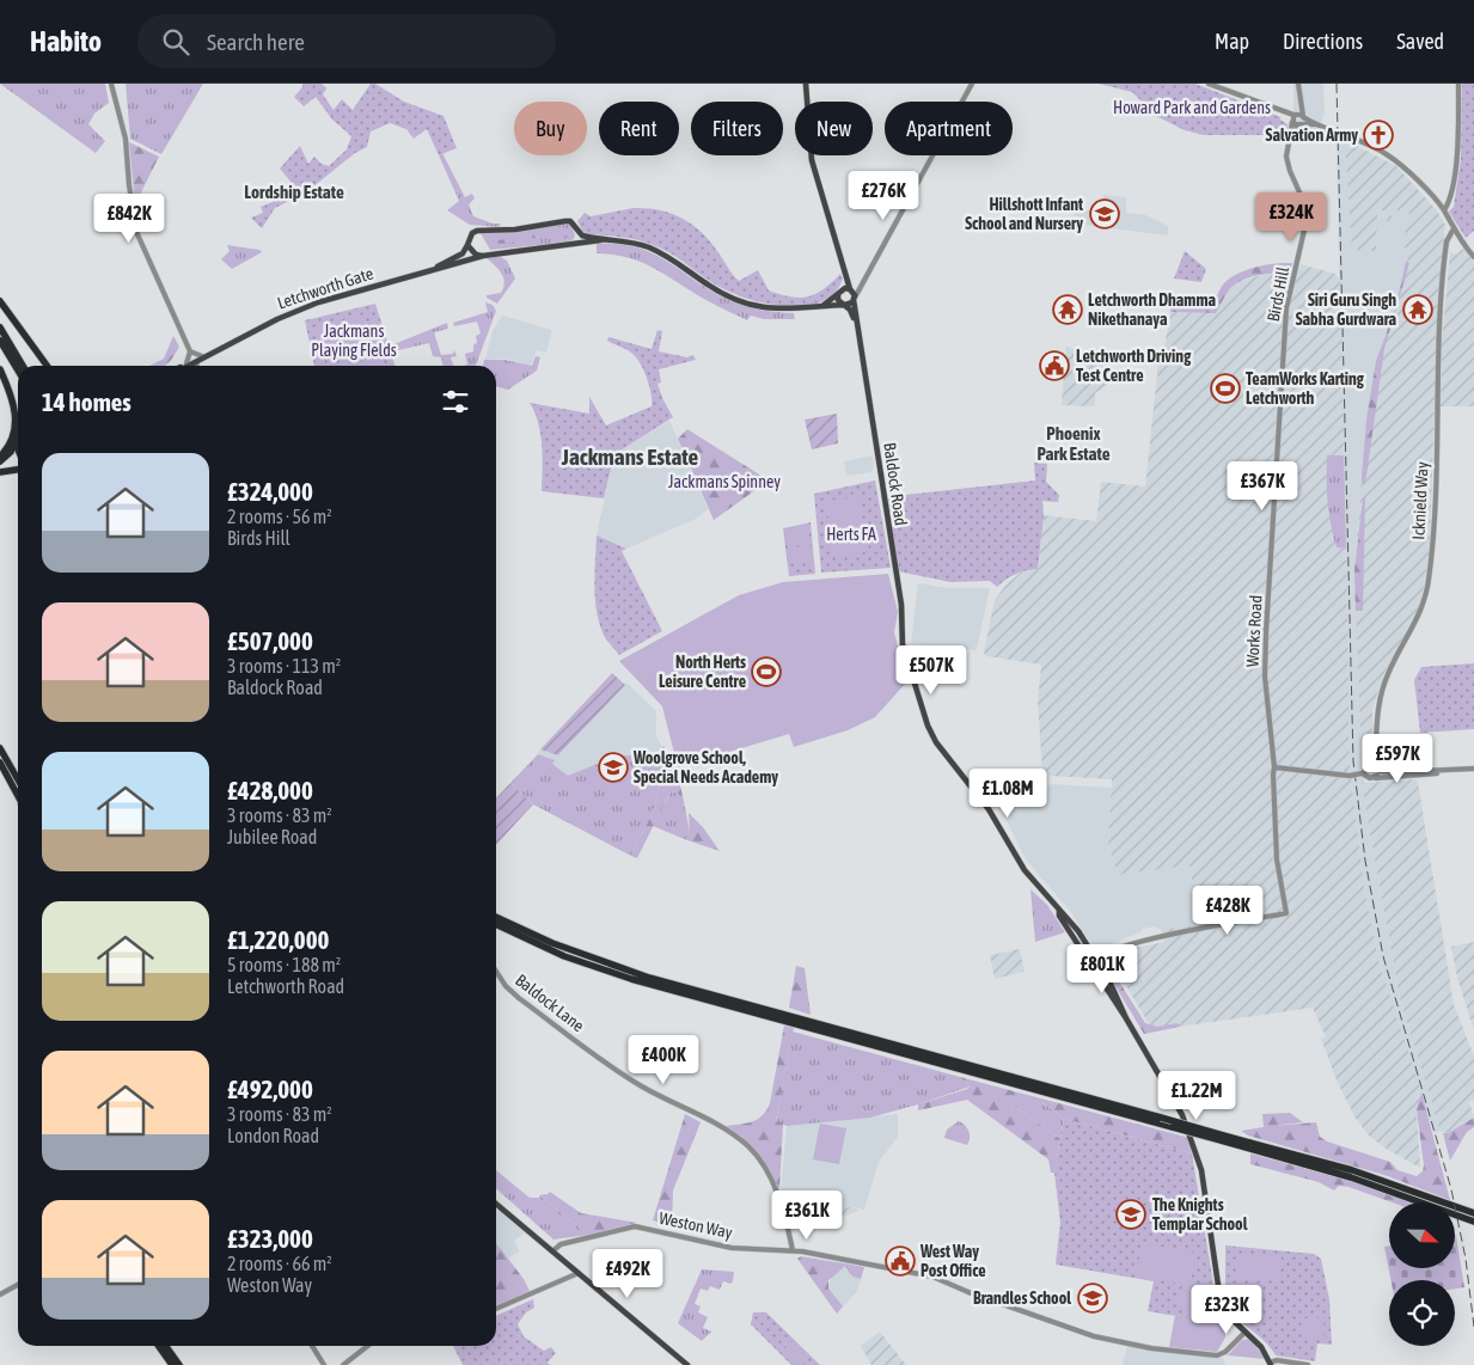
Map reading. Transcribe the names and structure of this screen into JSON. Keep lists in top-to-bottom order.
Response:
{
  "streets": {
    "main road": ["Letchworth Gate", "Baldock Road"],
    "street": [
      "Birds Hill",
      "Icknield Way",
      "Works Road",
      "Baldock Lane",
      "Weston Way"
    ]
  },
  "crossings": [
    ["Birds Hill", "Works Road"],
    ["Baldock Road", "Works Road"],
    ["Baldock Lane", "Weston Way"]
  ],
  "districts": ["Lordship Estate", "Phoenix Park Estate", "Jackmans Estate"],
  "parks": [
    "Howard Park and Gardens",
    "Jackmans Playing FIelds",
    "Jackmans Spinney",
    "Herts FA"
  ],
  "places": {
    "church": ["Salvation Army"],
    "school or university": [
      "Hillshott Infant School and Nursery",
      "Woolgrove School, Special Needs Academy",
      "The Knights Templar School",
      "Brandles School"
    ],
    "temple": ["Letchworth Dhamma Nikethanaya", "Siri Guru Singh Sabha Gurdwara"],
    "public building": ["Letchworth Driving Test Centre", "West Way Post Office"],
    "sports": ["TeamWorks Karting Letchworth", "North Herts Leisure Centre"]
  },
  "north": "right",
  "page": {
    "header": "Habito",
    "search": "Search here",
    "nav": ["Map", "Directions", "Saved"],
    "chip": [
      "Buy",
      "Rent",
      "Filters",
      "New",
      "Apartment"
    ],
    "price": [
      "£276K",
      "£324K",
      "£842K",
      "£367K",
      "£507K",
      "£597K",
      "£1.08M",
      "£428K",
      "£801K",
      "£400K",
      "£1.22M",
      "£361K",
      "£492K",
      "£323K"
    ],
    "heading": "14 homes",
    "list": [
      {
        "name": "£324,000",
        "note": "2 rooms · 56 m² · Birds Hill"
      },
      {
        "name": "£507,000",
        "note": "3 rooms · 113 m² · Baldock Road"
      },
      {
        "name": "£428,000",
        "note": "3 rooms · 83 m² · Jubilee Road"
      },
      {
        "name": "£1,220,000",
        "note": "5 rooms · 188 m² · Letchworth Road"
      },
      {
        "name": "£492,000",
        "note": "3 rooms · 83 m² · London Road"
      },
      {
        "name": "£323,000",
        "note": "2 rooms · 66 m² · Weston Way"
      }
    ]
  }
}
